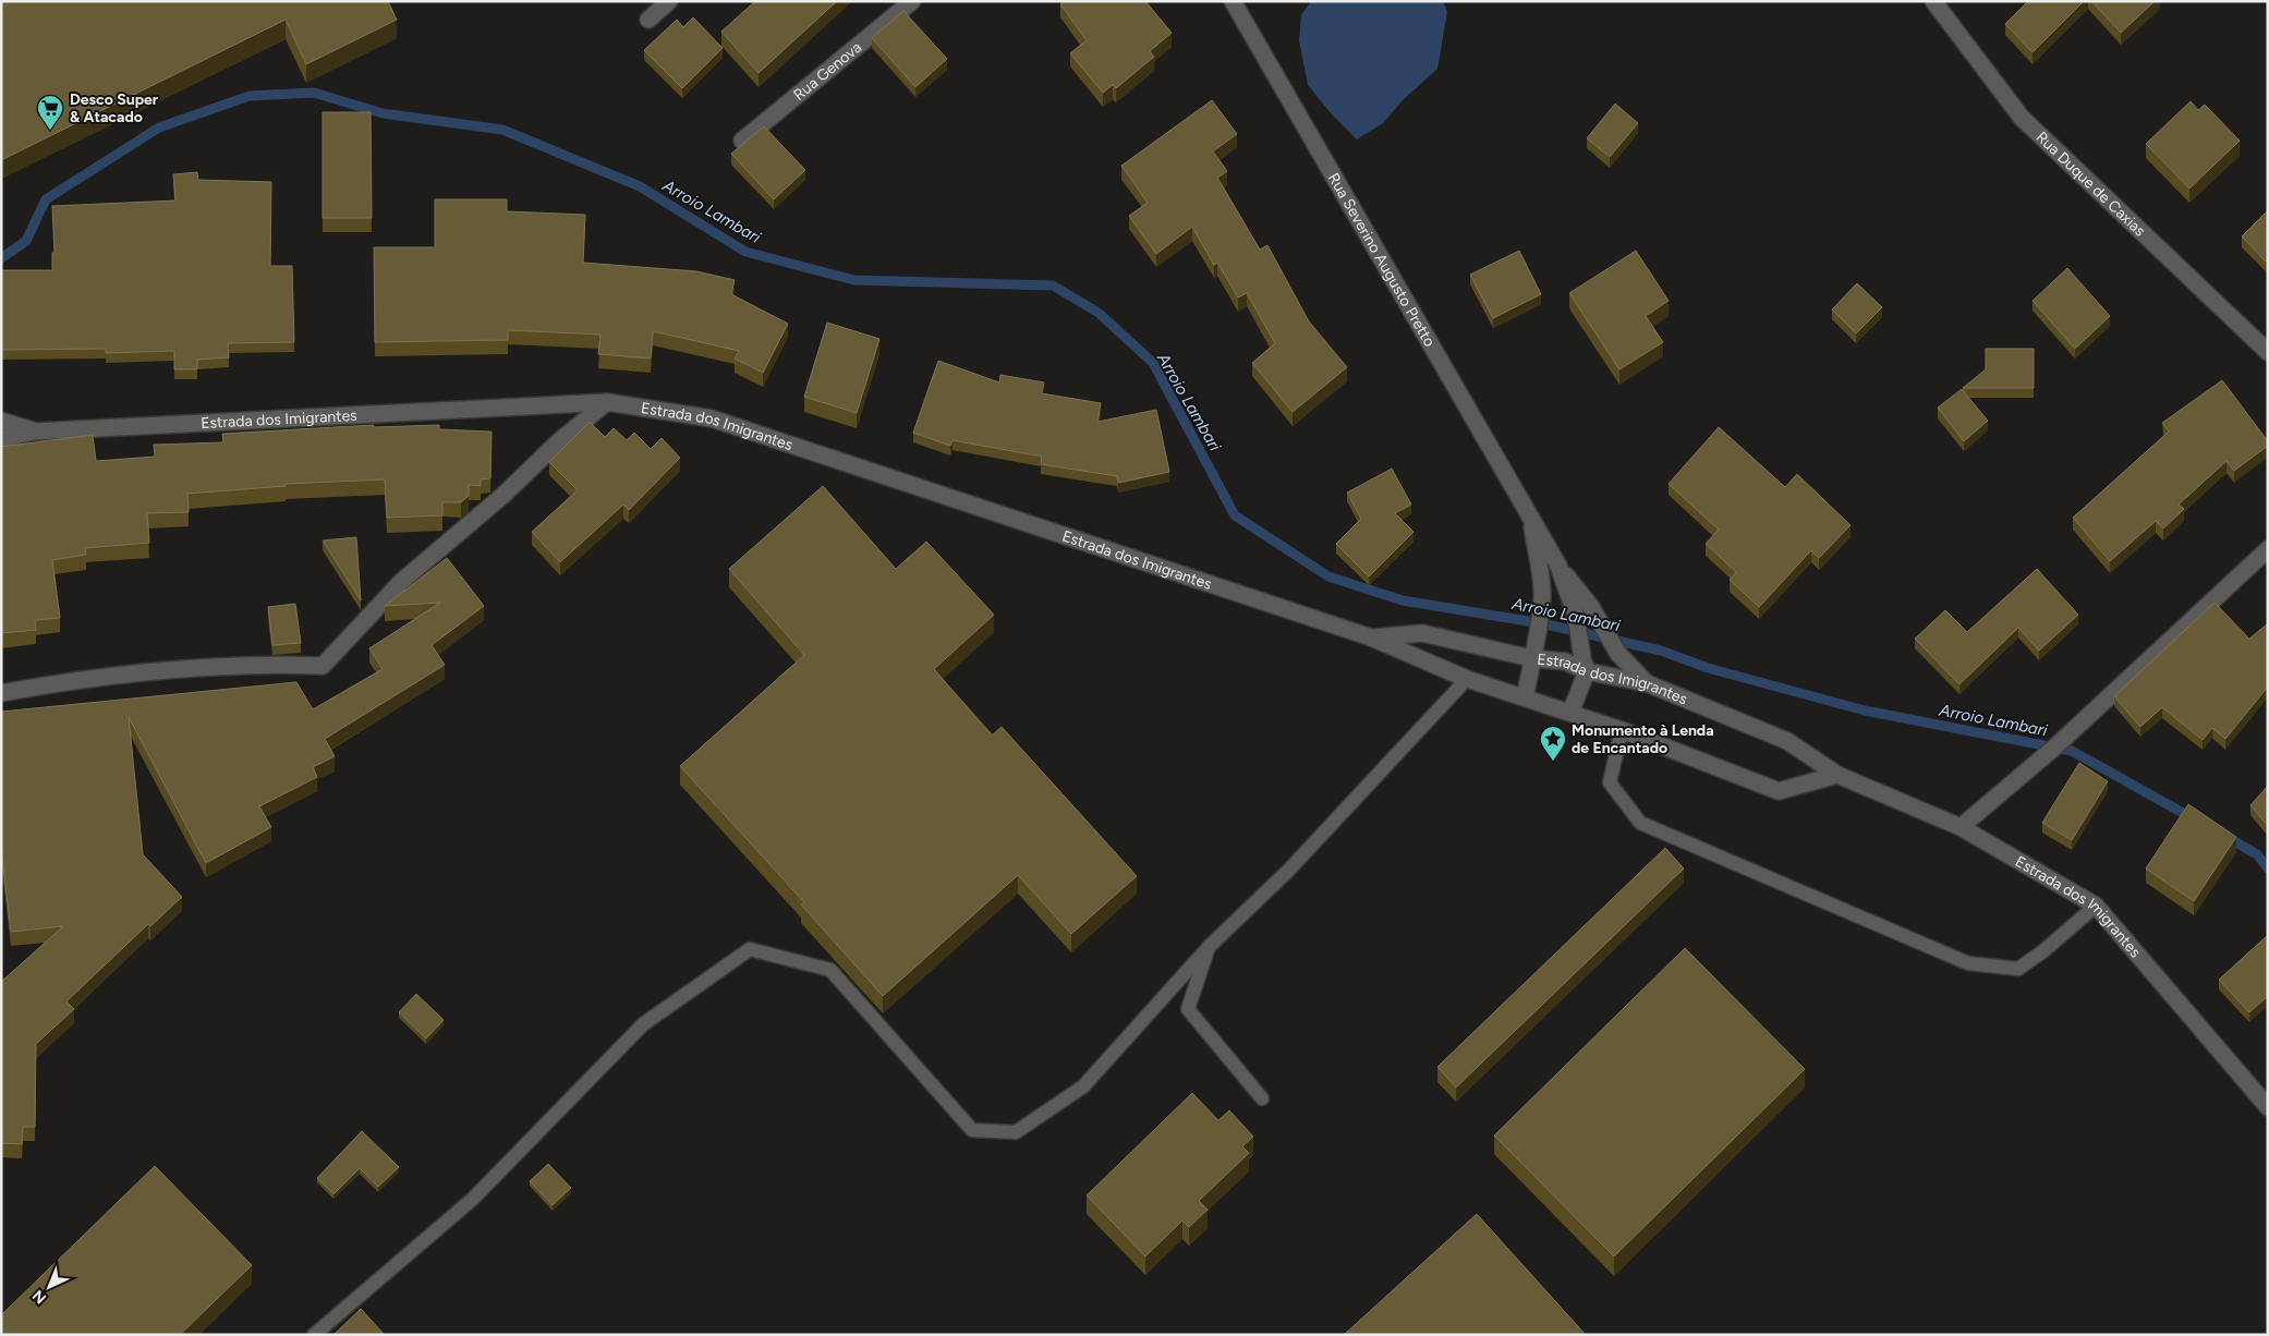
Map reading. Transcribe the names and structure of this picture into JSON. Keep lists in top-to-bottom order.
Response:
{
  "streets": {
    "street": [
      "Rua Genova",
      "Rua Duque de Caxias",
      "Rua Severino Augusto Pretto",
      "Estrada dos Imigrantes"
    ]
  },
  "crossings": [
    ["Rua Severino Augusto Pretto", "Estrada dos Imigrantes"]
  ],
  "water": ["Arroio Lambari"],
  "places": {
    "supermarket": ["Desco Super & Atacado"],
    "place": ["Monumento à Lenda de Encantado"]
  },
  "north": "bottom left"
}
